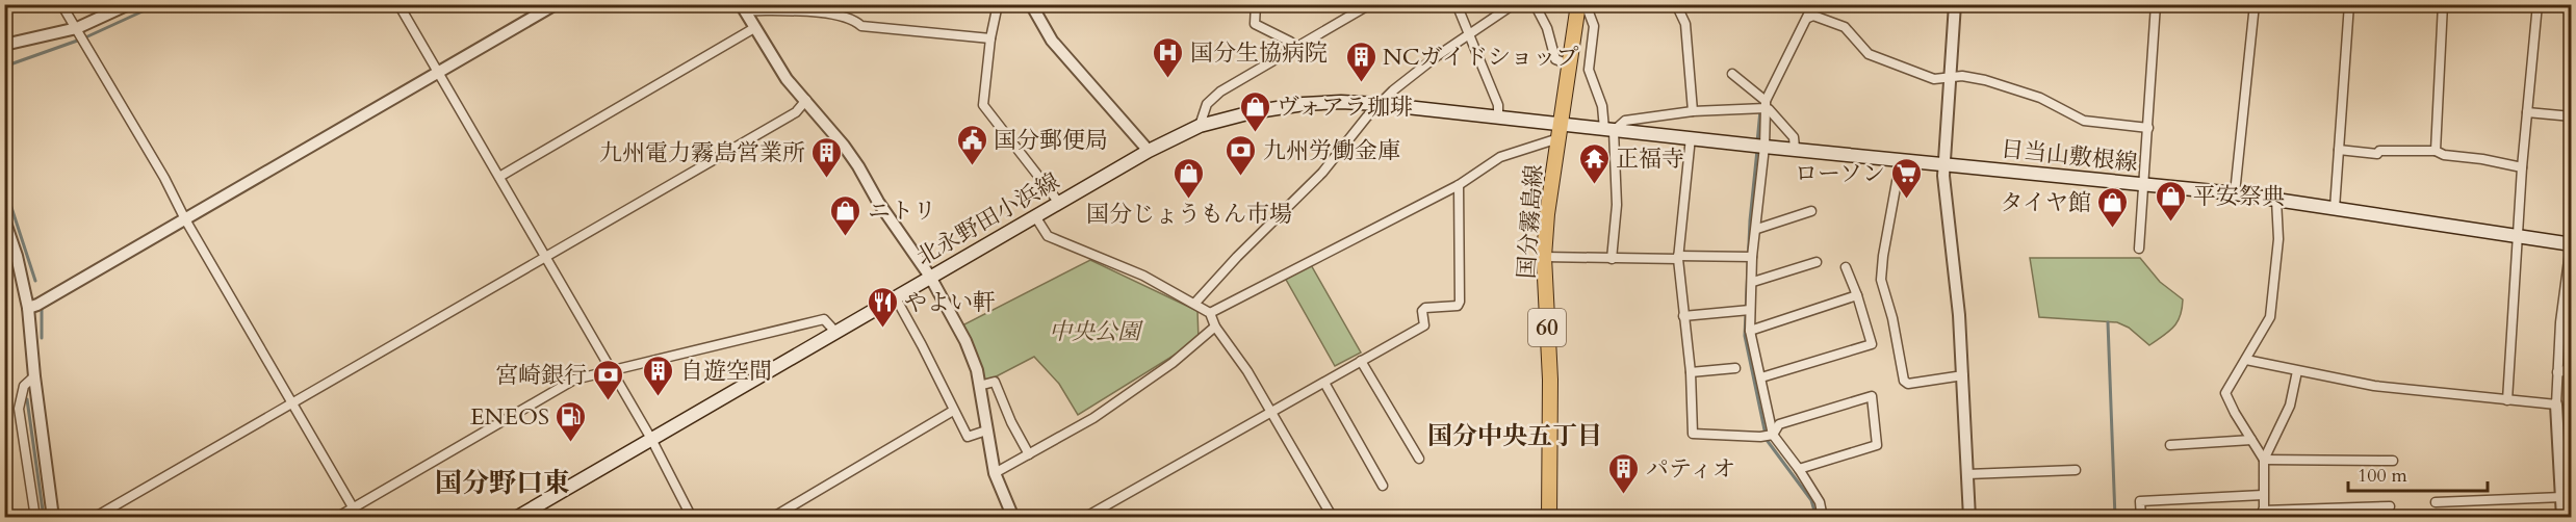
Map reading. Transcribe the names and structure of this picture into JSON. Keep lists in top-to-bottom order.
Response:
{
  "streets": {
    "main road": [
      "日当山敷根線",
      "北永野田小浜線",
      "国分霧島線",
      "60"
    ]
  },
  "crossings": [
    ["日当山敷根線", "北永野田小浜線"],
    ["日当山敷根線", "国分霧島線"],
    ["北永野田小浜線", "国分霧島線"]
  ],
  "districts": ["国分中央五丁目", "国分野口東"],
  "parks": ["中央公園"],
  "places": {
    "hospital": ["国分生協病院"],
    "building": [
      "NCガイドショップ",
      "九州電力霧島営業所",
      "自遊空間",
      "パティオ"
    ],
    "shop": [
      "ヴォアラ珈琲",
      "国分じょうもん市場",
      "平安祭典",
      "タイヤ館",
      "ニトリ"
    ],
    "public building": ["国分郵便局"],
    "bank": ["九州労働金庫", "宮崎銀行"],
    "temple": ["正福寺"],
    "supermarket": ["ローソン"],
    "restaurant": ["やよい軒"],
    "fuel station": ["ENEOS"]
  },
  "scale_bar": "100 m"
}
